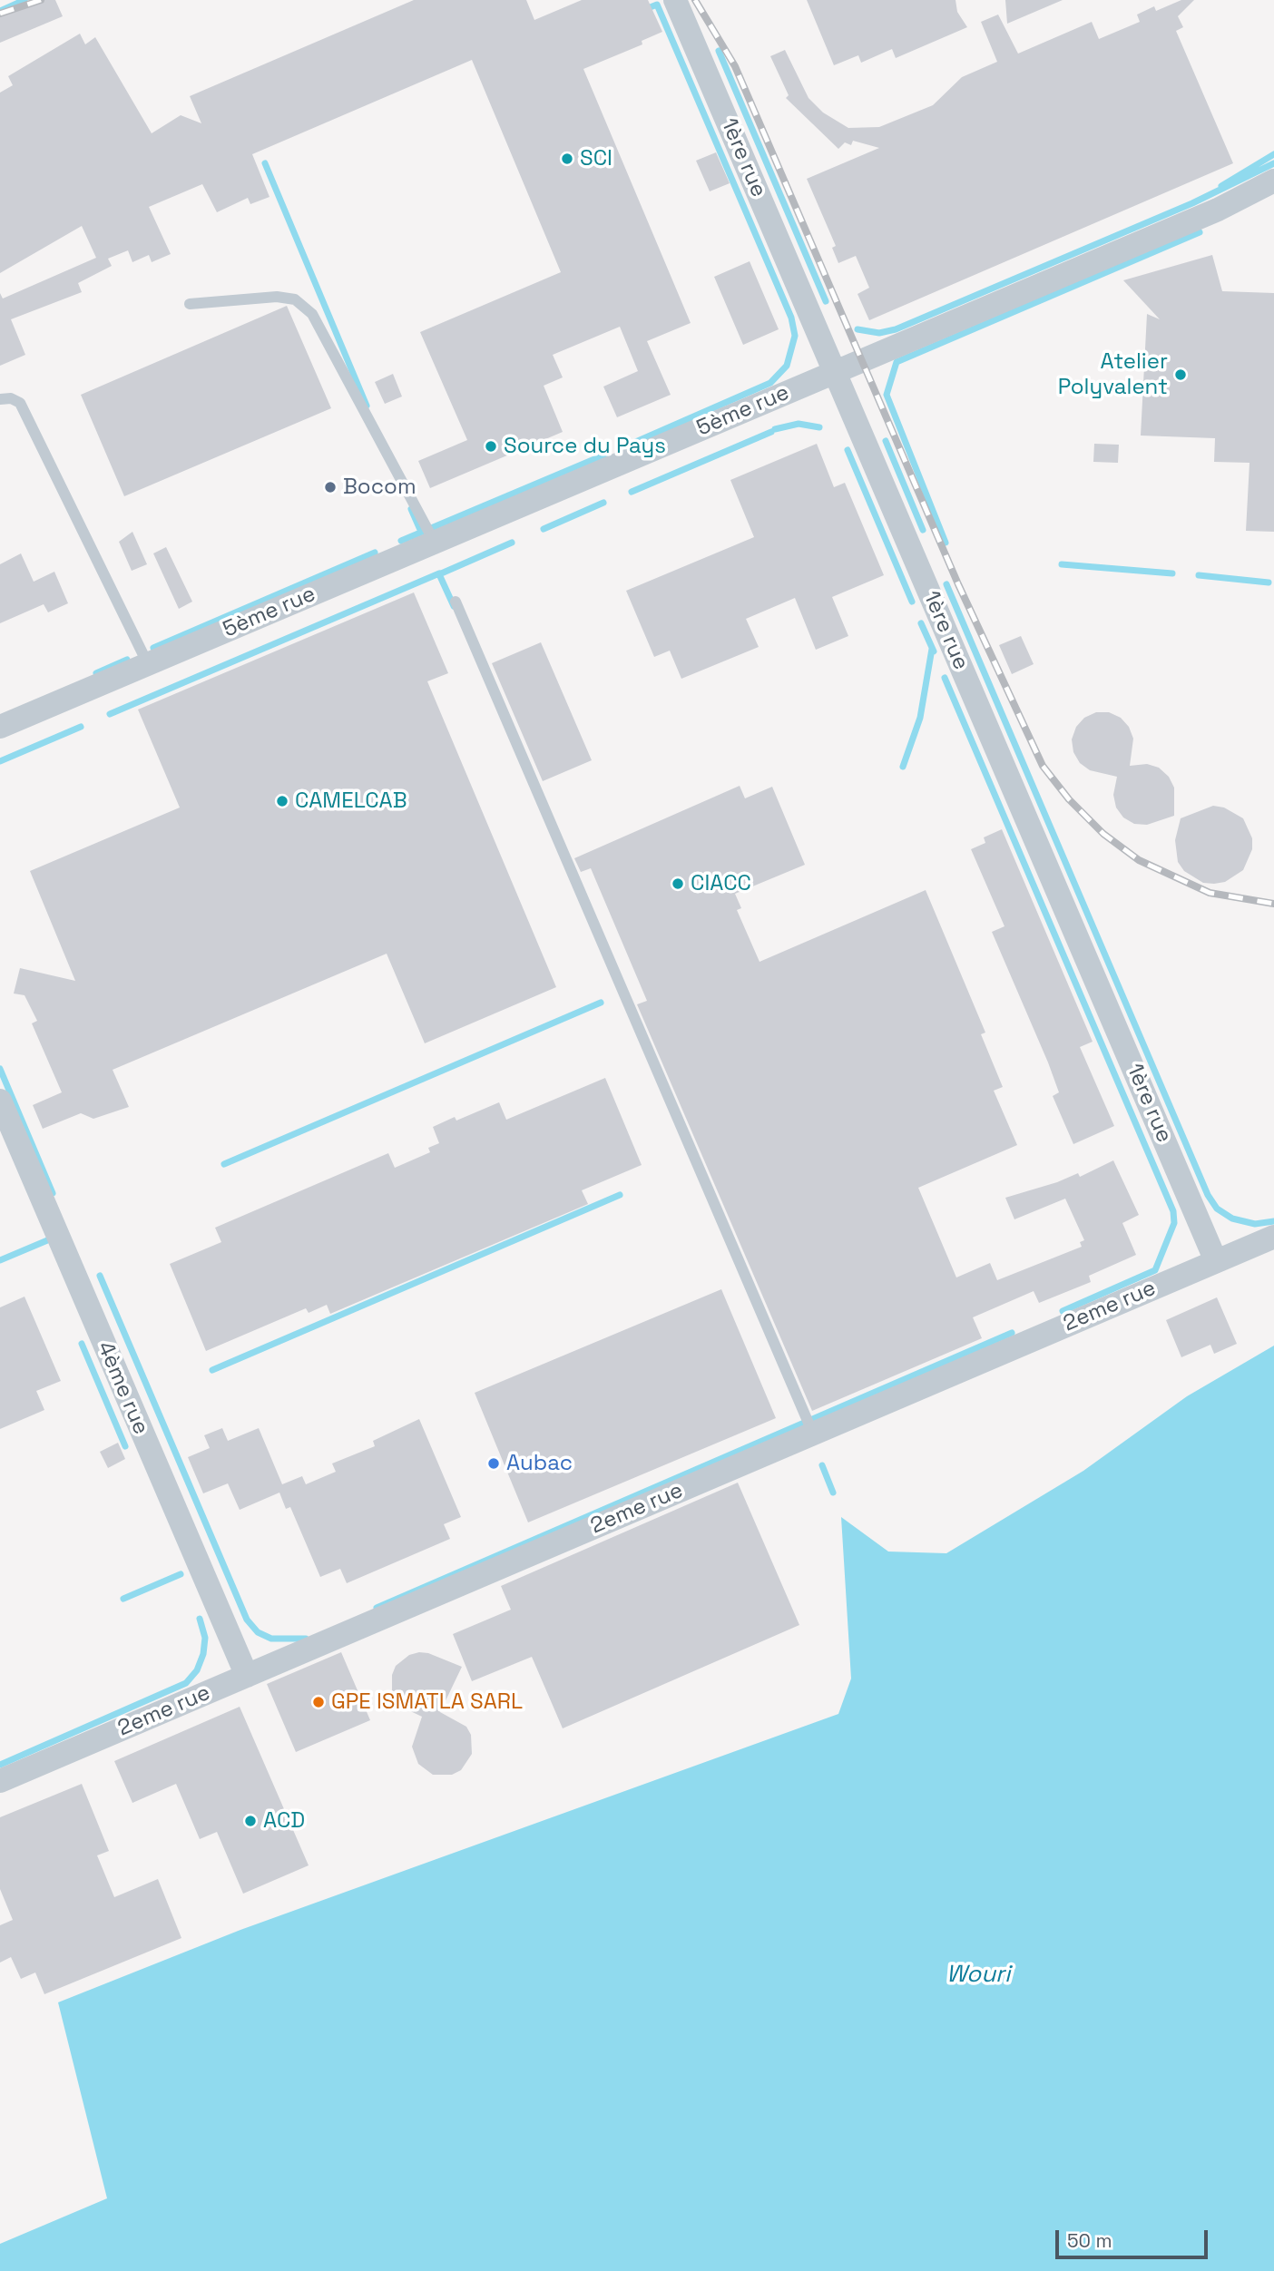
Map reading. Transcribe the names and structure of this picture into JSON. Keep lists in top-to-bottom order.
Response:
{
  "streets": {
    "street": [
      "1ère rue",
      "5ème rue",
      "2eme rue",
      "4ème rue"
    ]
  },
  "crossings": [
    ["1ère rue", "5ème rue"],
    ["1ère rue", "2eme rue"],
    ["2eme rue", "4ème rue"]
  ],
  "water": ["Wouri"],
  "places": [
    "SCI",
    "Atelier Polyvalent",
    "Source du Pays",
    "Bocom",
    "CAMELCAB",
    "CIACC",
    "Aubac",
    "GPE ISMATLA SARL",
    "ACD"
  ],
  "scale_bar": "50 m"
}
